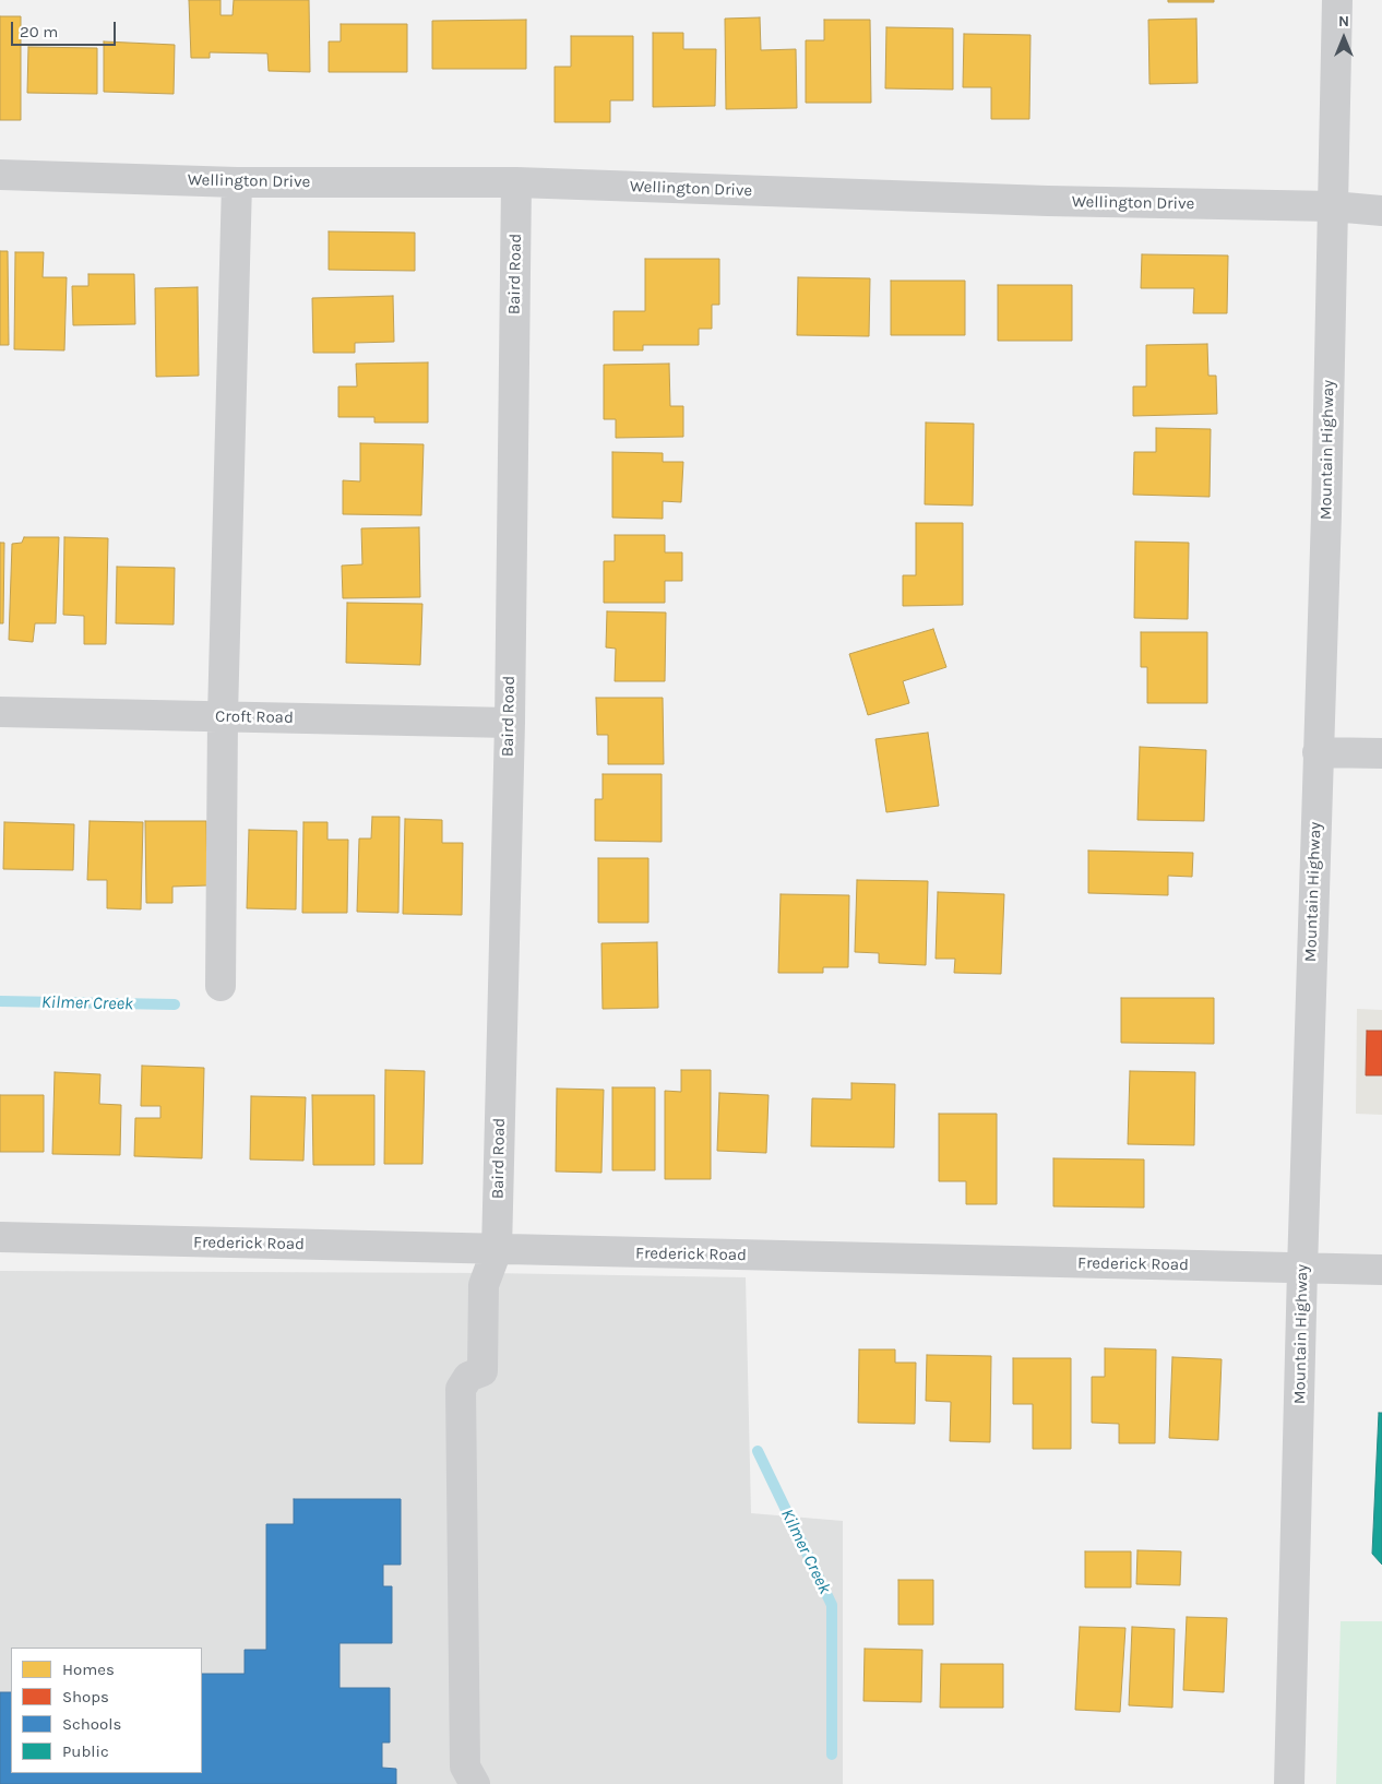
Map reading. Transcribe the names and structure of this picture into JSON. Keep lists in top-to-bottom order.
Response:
{
  "streets": {
    "street": [
      "Wellington Drive",
      "Baird Road",
      "Mountain Highway",
      "Croft Road",
      "Frederick Road"
    ]
  },
  "crossings": [
    ["Wellington Drive", "Baird Road"],
    ["Wellington Drive", "Mountain Highway"],
    ["Baird Road", "Croft Road"],
    ["Baird Road", "Frederick Road"],
    ["Mountain Highway", "Frederick Road"]
  ],
  "water": ["Kilmer Creek"],
  "legend": [
    "Homes",
    "Shops",
    "Schools",
    "Public"
  ],
  "scale_bar": "20 m",
  "north": "top"
}
